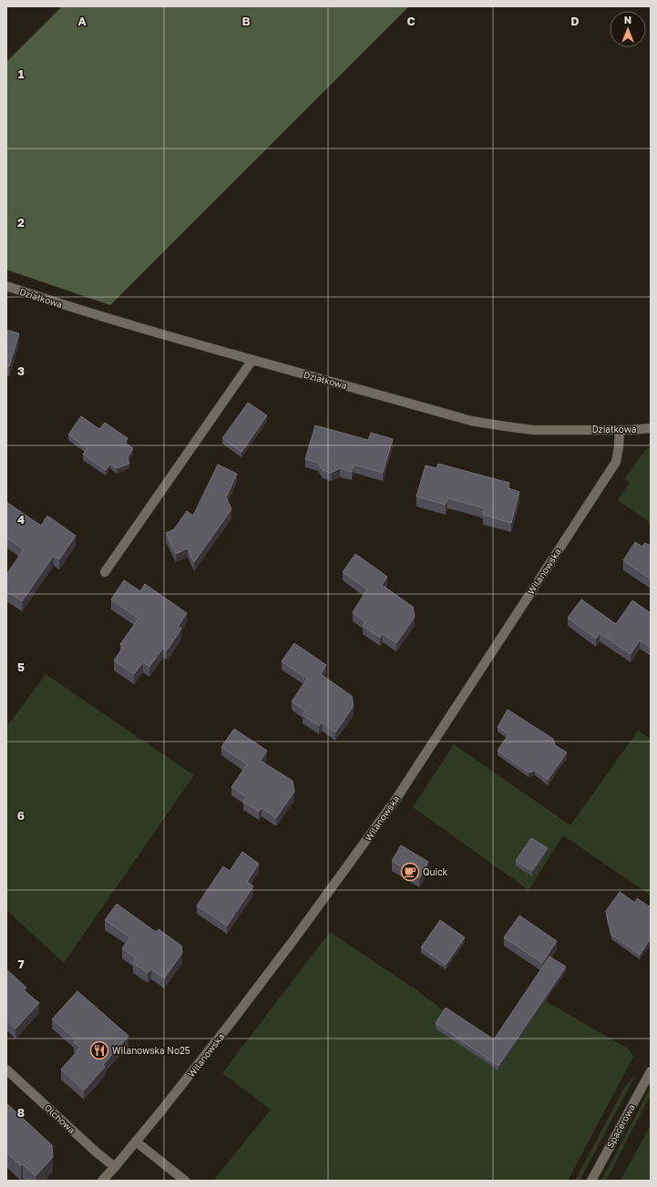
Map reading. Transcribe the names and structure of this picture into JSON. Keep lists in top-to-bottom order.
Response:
{
  "streets": {
    "street": [
      "Działkowa",
      "Wilanowska",
      "Olchowa",
      "Spacerowa"
    ]
  },
  "crossings": [
    ["Działkowa", "Wilanowska"],
    ["Wilanowska", "Olchowa"]
  ],
  "places": {
    "cafe": ["Quick"],
    "restaurant": ["Wilanowska No25"]
  },
  "north": "top",
  "grid": {
    "columns": [
      "A",
      "B",
      "C",
      "D"
    ],
    "rows": [
      "1",
      "2",
      "3",
      "4",
      "5",
      "6",
      "7",
      "8"
    ]
  }
}
